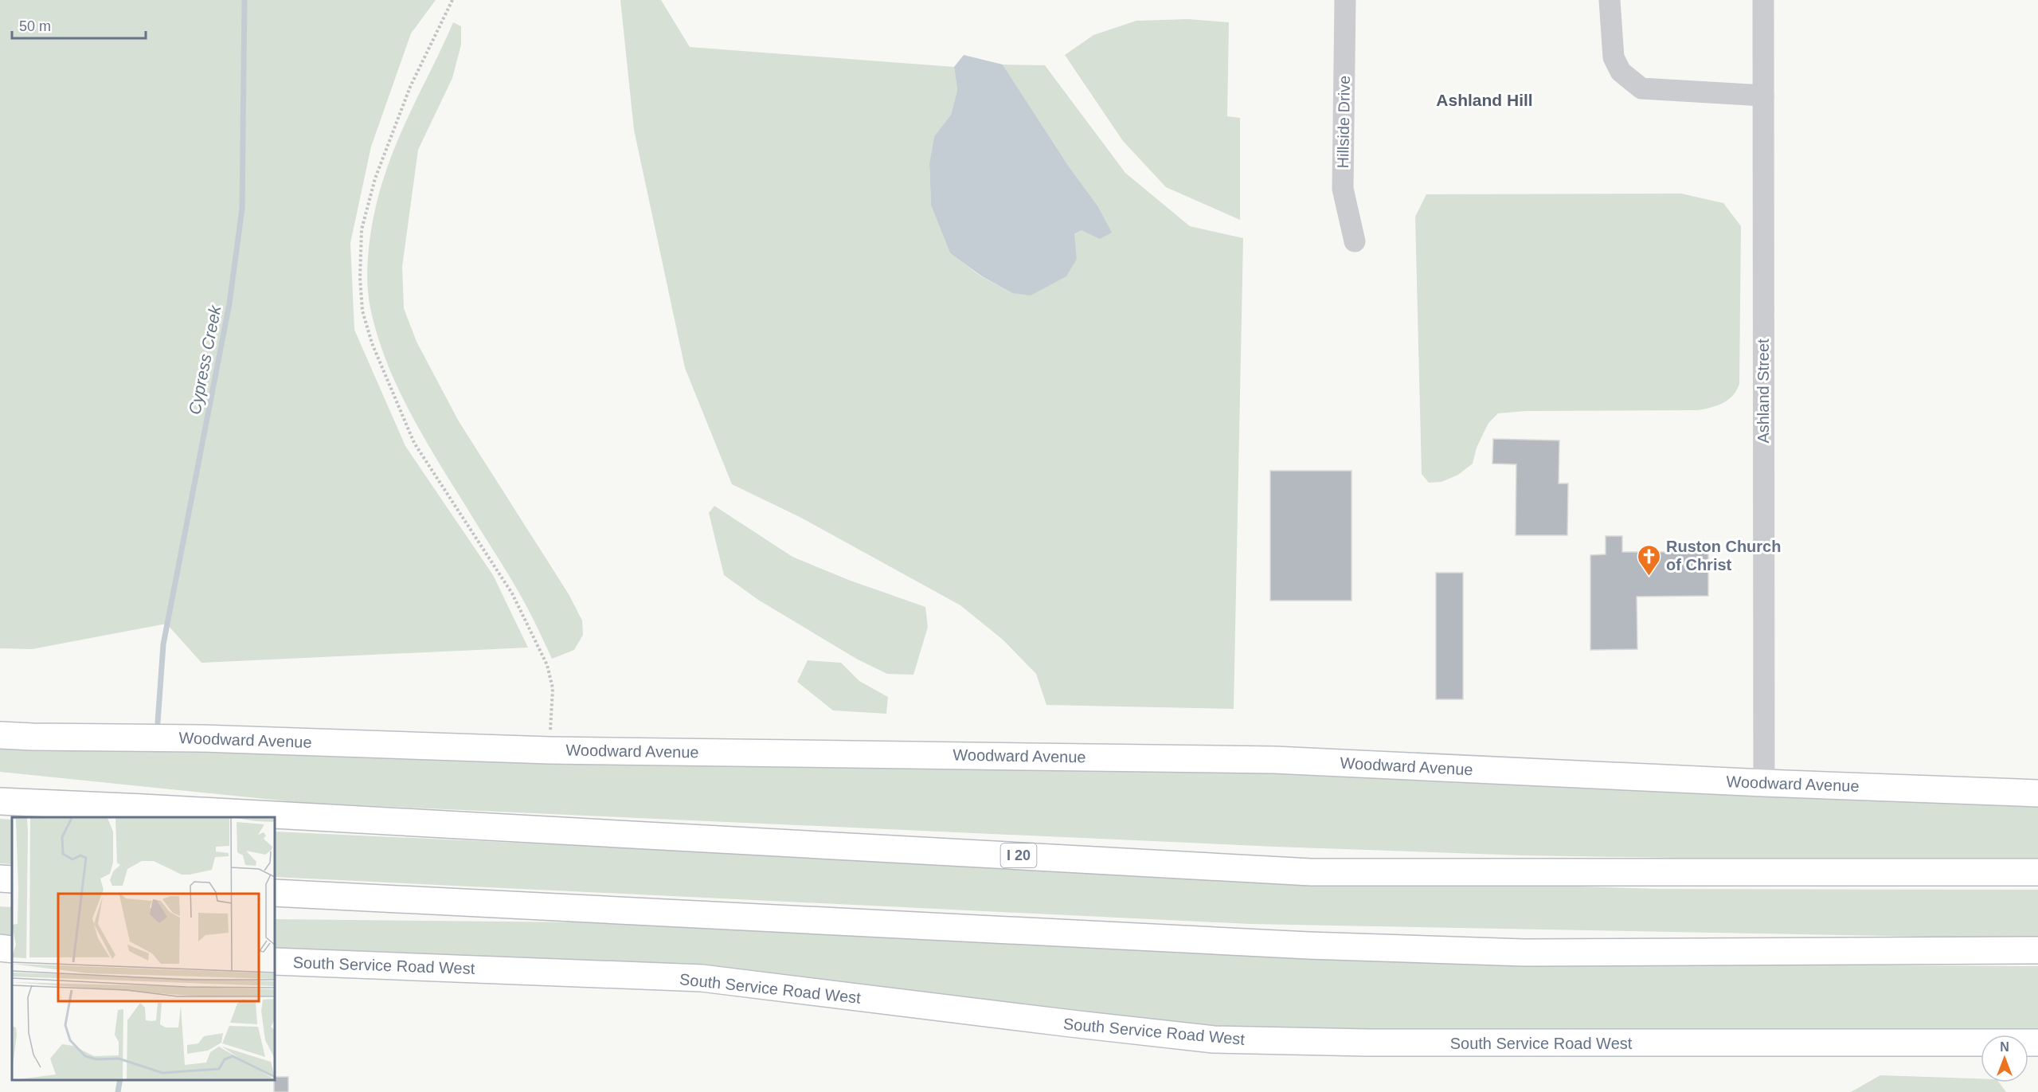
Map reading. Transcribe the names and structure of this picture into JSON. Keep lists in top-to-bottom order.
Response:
{
  "streets": {
    "main road": ["Woodward Avenue", "I 20", "South Service Road West"],
    "street": ["Hillside Drive", "Ashland Street"]
  },
  "crossings": [
    ["Ashland Street", "Woodward Avenue"]
  ],
  "districts": ["Ashland Hill"],
  "water": ["Cypress Creek"],
  "places": {
    "church": ["Ruston Church of Christ"]
  },
  "scale_bar": "50 m",
  "north": "top"
}
